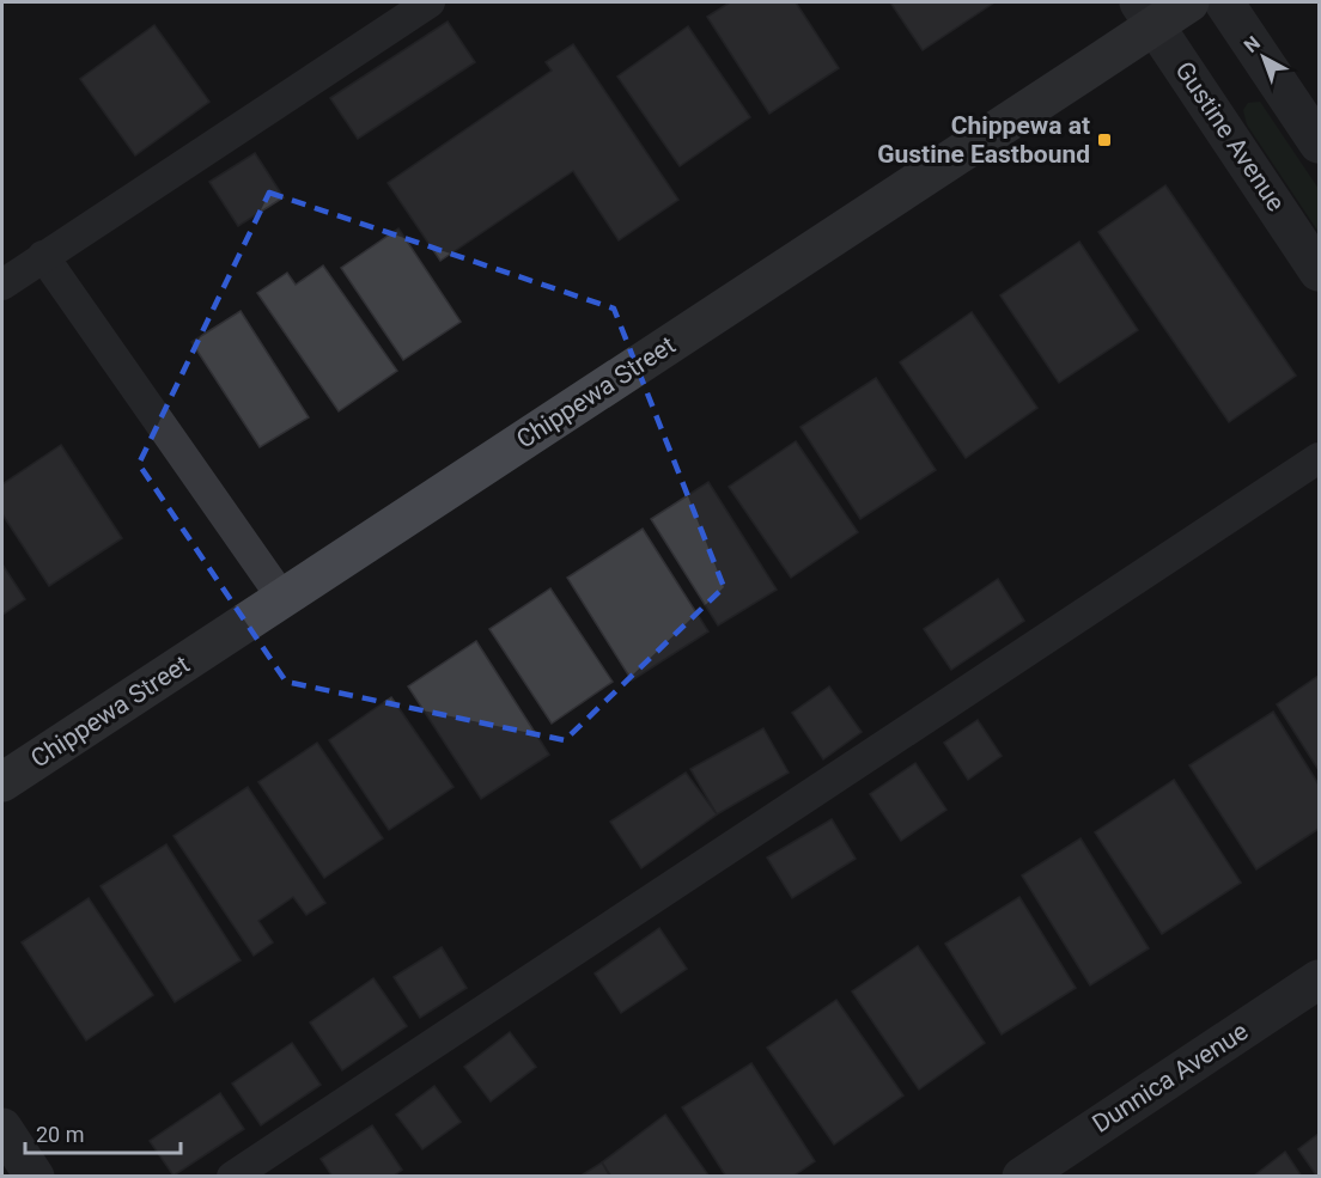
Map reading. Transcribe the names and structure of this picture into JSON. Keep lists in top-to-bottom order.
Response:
{
  "streets": {
    "main road": ["Chippewa Street"],
    "street": ["Gustine Avenue", "Dunnica Avenue"]
  },
  "crossings": [
    ["Gustine Avenue", "Chippewa Street"]
  ],
  "places": {
    "transit": ["Chippewa at Gustine Eastbound"]
  },
  "scale_bar": "20 m",
  "north": "top left"
}
